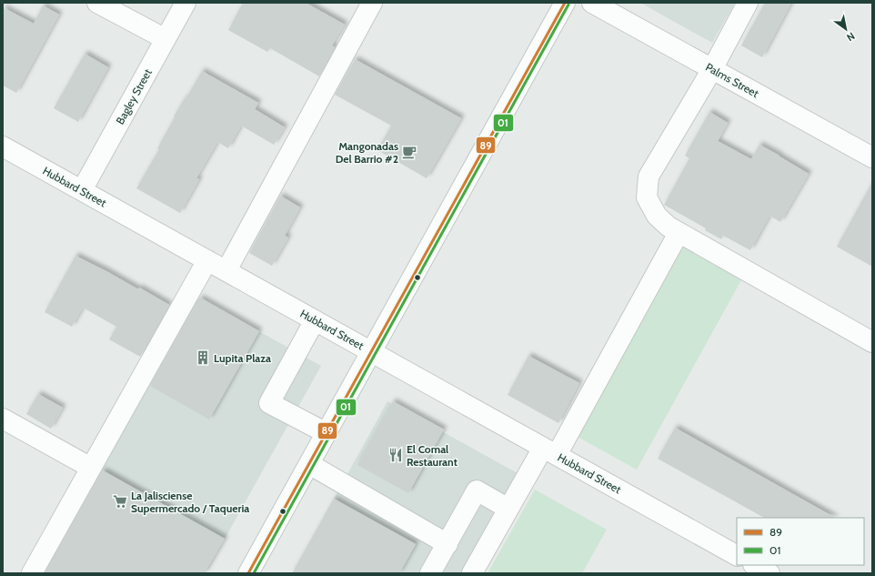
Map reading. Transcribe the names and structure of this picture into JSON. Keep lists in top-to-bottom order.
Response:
{
  "streets": {
    "street": ["Palms Street", "Bagley Street", "Hubbard Street"]
  },
  "crossings": [
    ["Bagley Street", "Hubbard Street"]
  ],
  "places": {
    "cafe": ["Mangonadas Del Barrio #2"],
    "building": ["Lupita Plaza"],
    "restaurant": ["El Comal Restaurant"],
    "supermarket": ["La Jalisciense Supermercado / Taqueria"]
  },
  "lines": ["transit line 89", "transit line 01"],
  "legend": ["89", "01"],
  "north": "bottom right"
}
